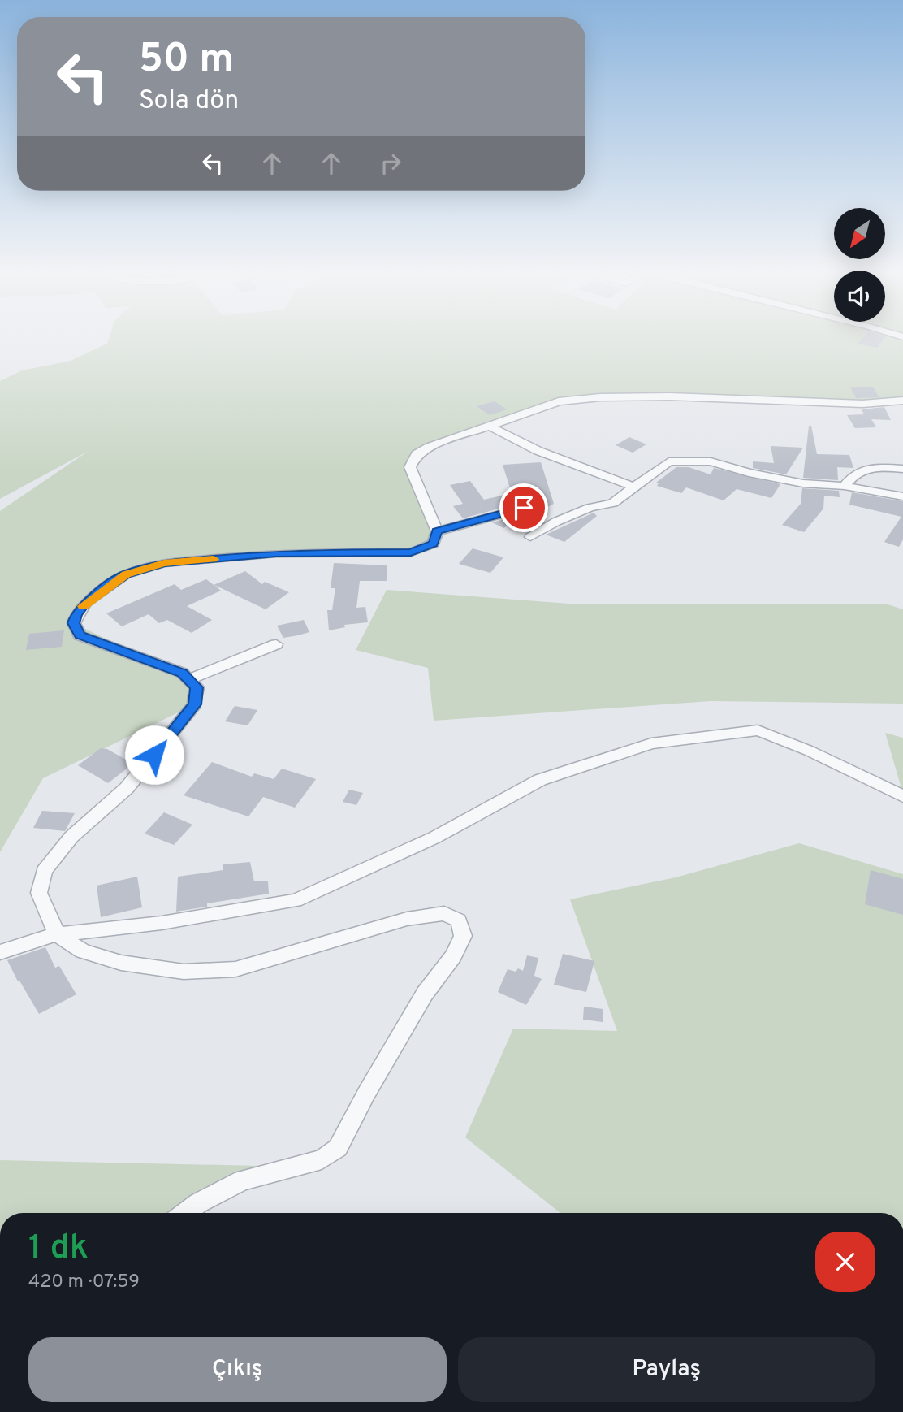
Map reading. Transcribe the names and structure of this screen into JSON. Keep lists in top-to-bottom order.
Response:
{
  "north": "bottom left",
  "page": {
    "turn": ["50 m", "Sola dön"],
    "heading": ["1 dk", "420 m · 07:59"],
    "buttons": ["Çıkış", "Paylaş"]
  }
}
